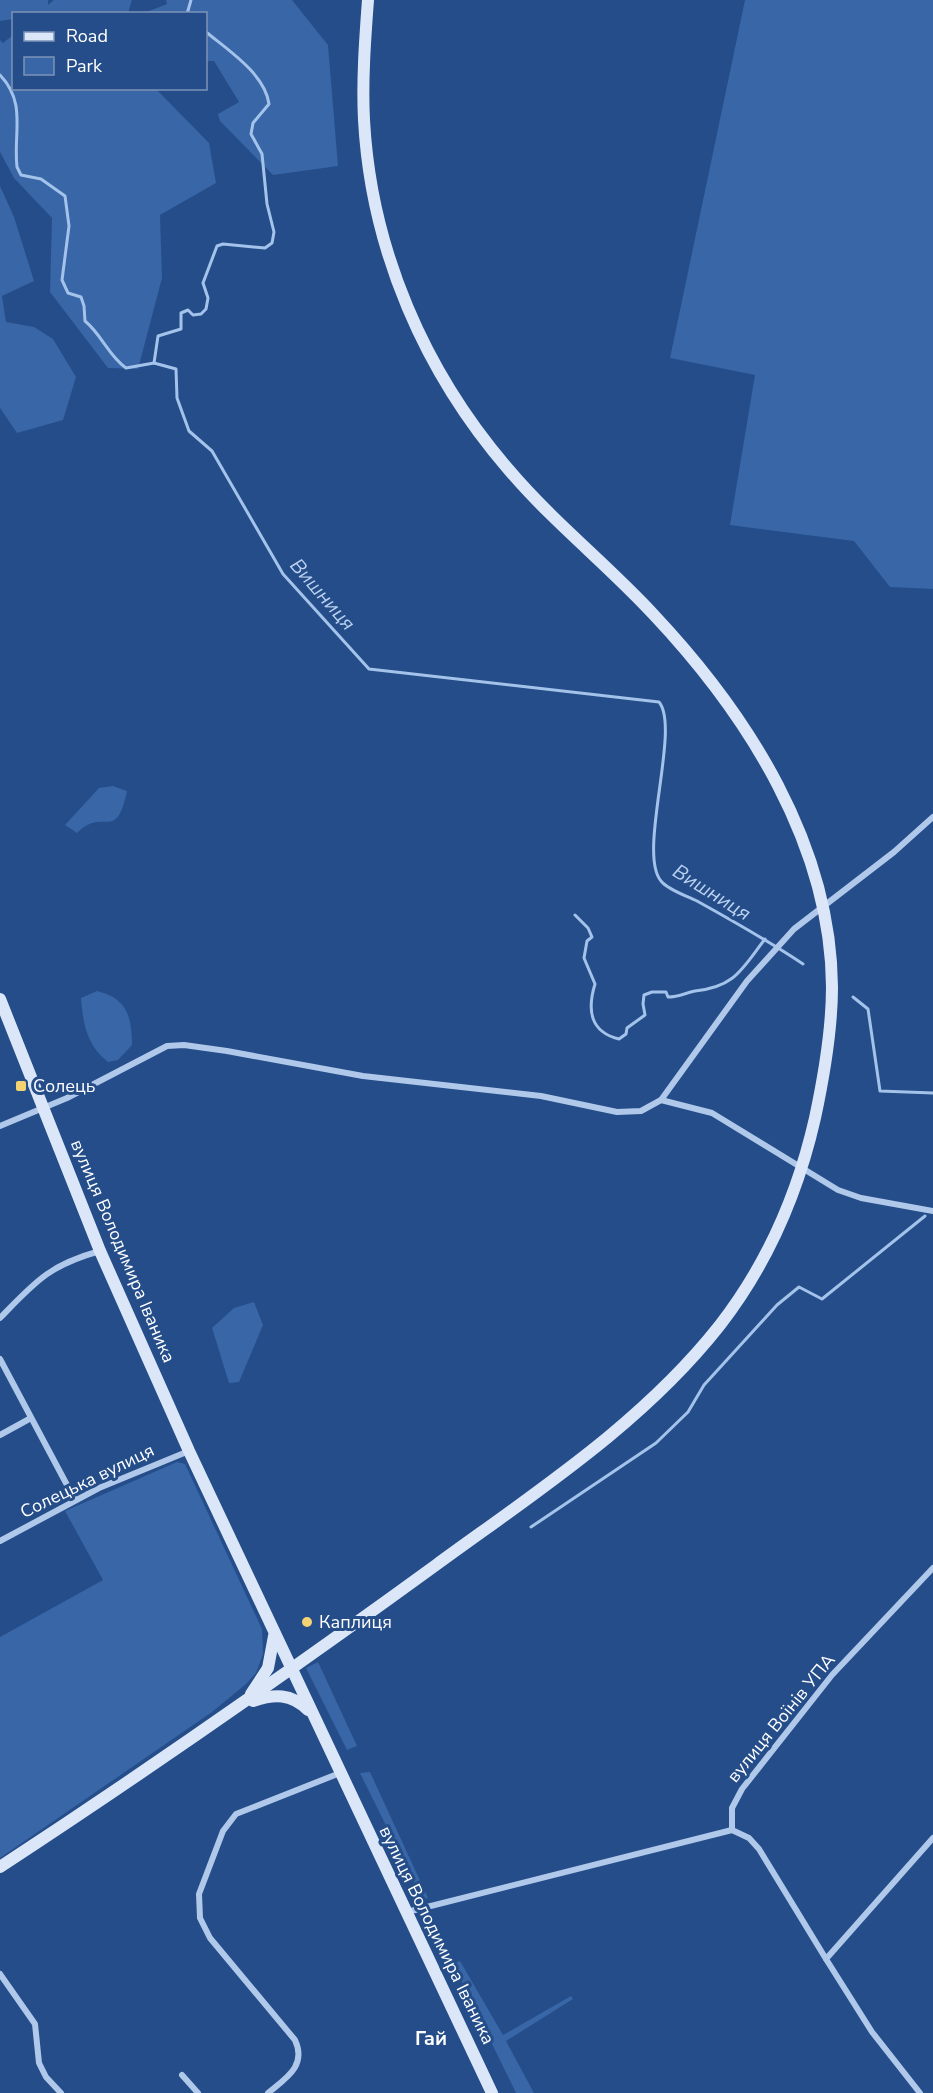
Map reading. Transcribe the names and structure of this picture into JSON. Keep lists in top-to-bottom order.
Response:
{
  "streets": {
    "main road": ["вулиця Володимира Іваника"],
    "street": ["Солецька вулиця", "вулиця Воїнів УПА"]
  },
  "crossings": [
    ["вулиця Володимира Іваника", "Солецька вулиця"]
  ],
  "districts": ["Гай"],
  "water": ["Вишниця"],
  "places": {
    "transit": ["Солець"],
    "other": ["Каплиця"]
  },
  "legend": ["Road", "Park"]
}
